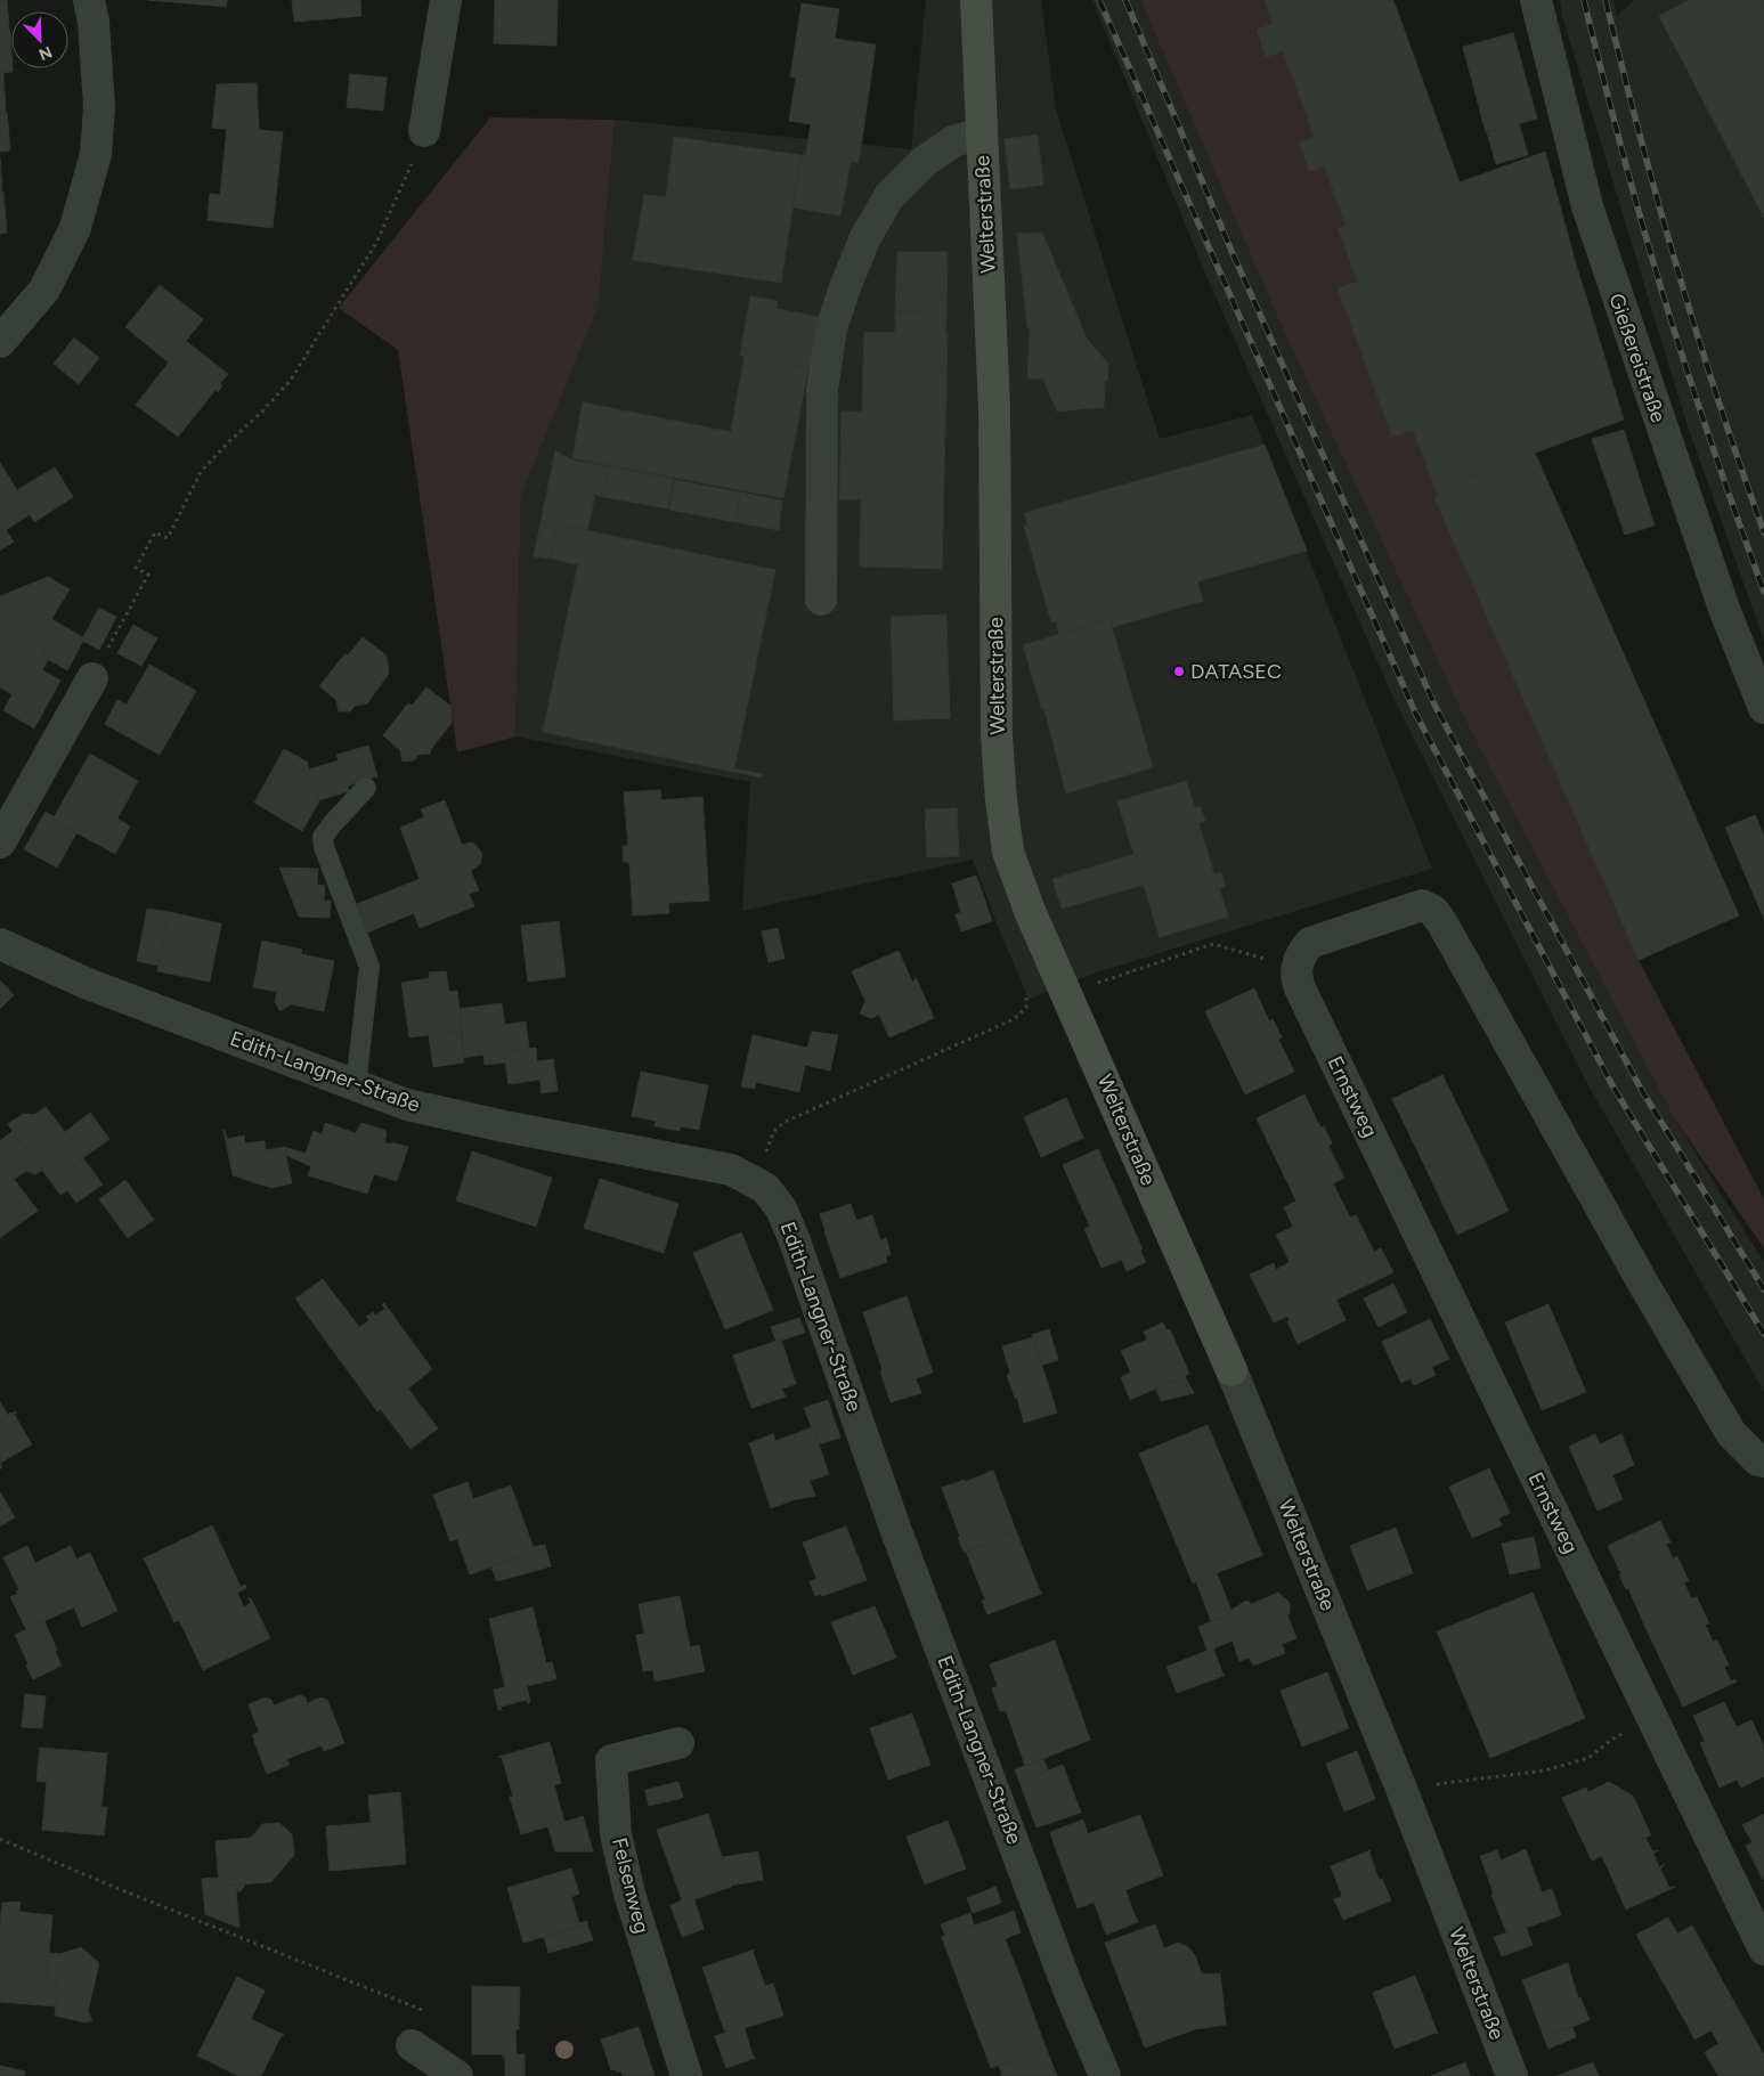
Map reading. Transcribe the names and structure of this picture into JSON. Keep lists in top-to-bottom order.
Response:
{
  "streets": {
    "street": [
      "Welterstraße",
      "Gießereistraße",
      "Edith-Langner-Straße",
      "Ernstweg",
      "Felsenweg"
    ]
  },
  "places": ["DATASEC"],
  "north": "bottom right"
}
